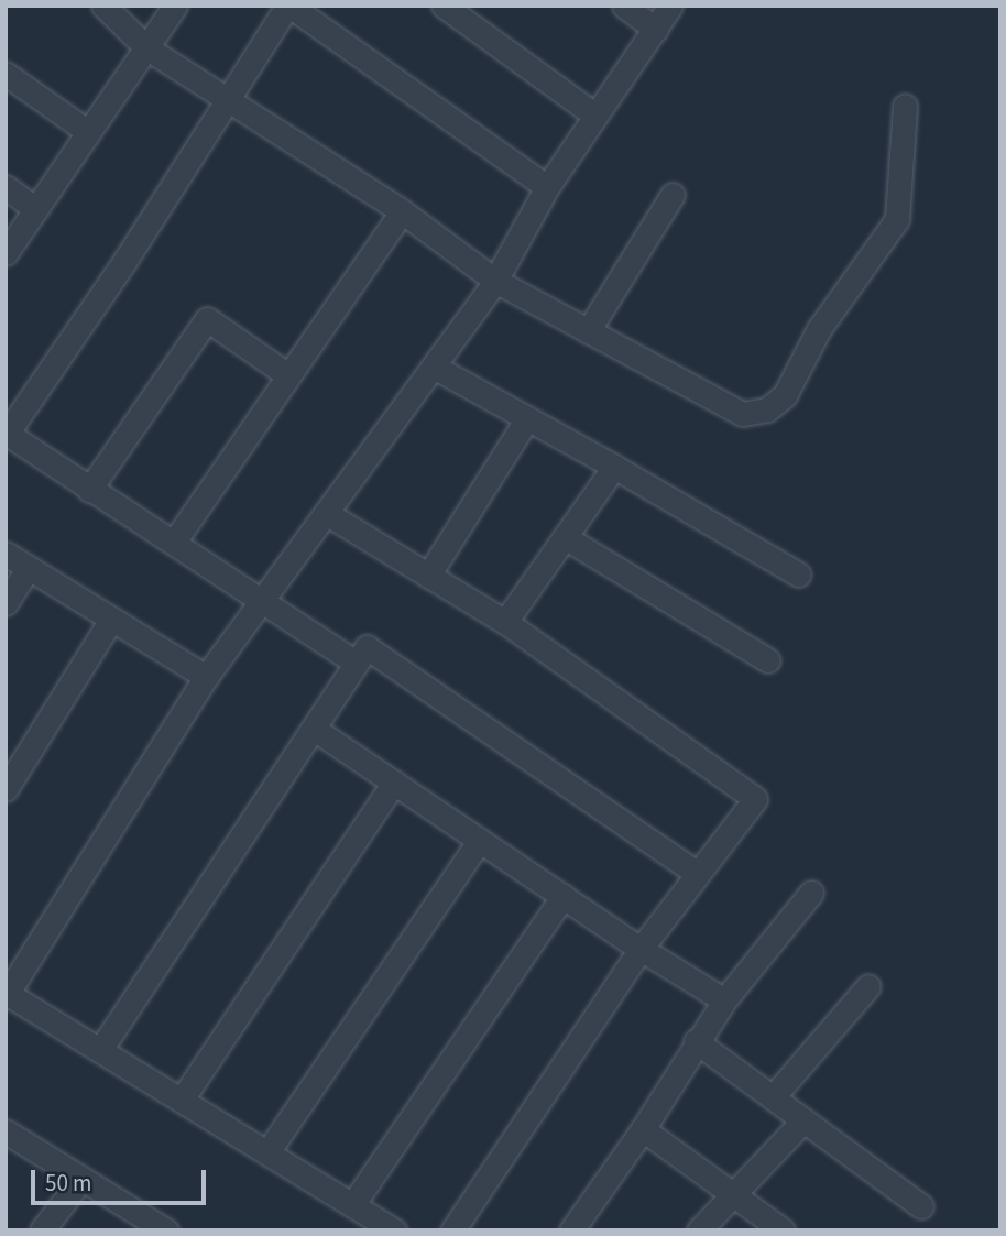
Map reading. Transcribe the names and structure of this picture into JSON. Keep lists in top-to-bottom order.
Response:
{
  "scale_bar": "50 m"
}
